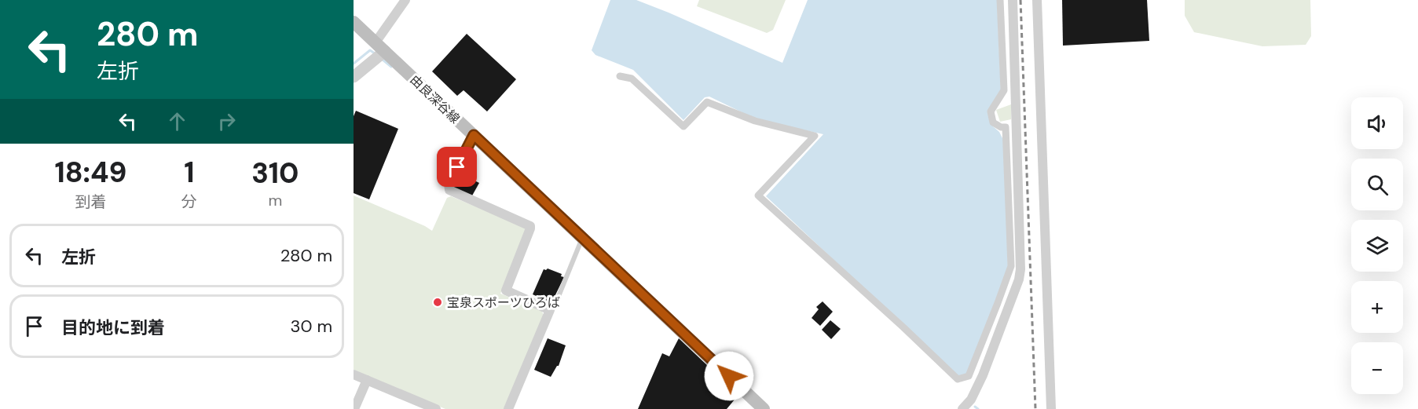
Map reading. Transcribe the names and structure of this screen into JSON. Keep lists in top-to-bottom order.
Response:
{
  "streets": {
    "main road": ["由良深谷線"]
  },
  "places": ["宝泉スポーツひろば"],
  "page": {
    "turn": ["280 m", "左折"],
    "map_buttons": ["+", "−"],
    "eta": [
      "18:49",
      "到着",
      "1",
      "分",
      "310",
      "m"
    ],
    "list": [
      {
        "name": "左折",
        "value": "280 m"
      },
      {
        "name": "目的地に到着",
        "value": "30 m"
      }
    ]
  }
}
